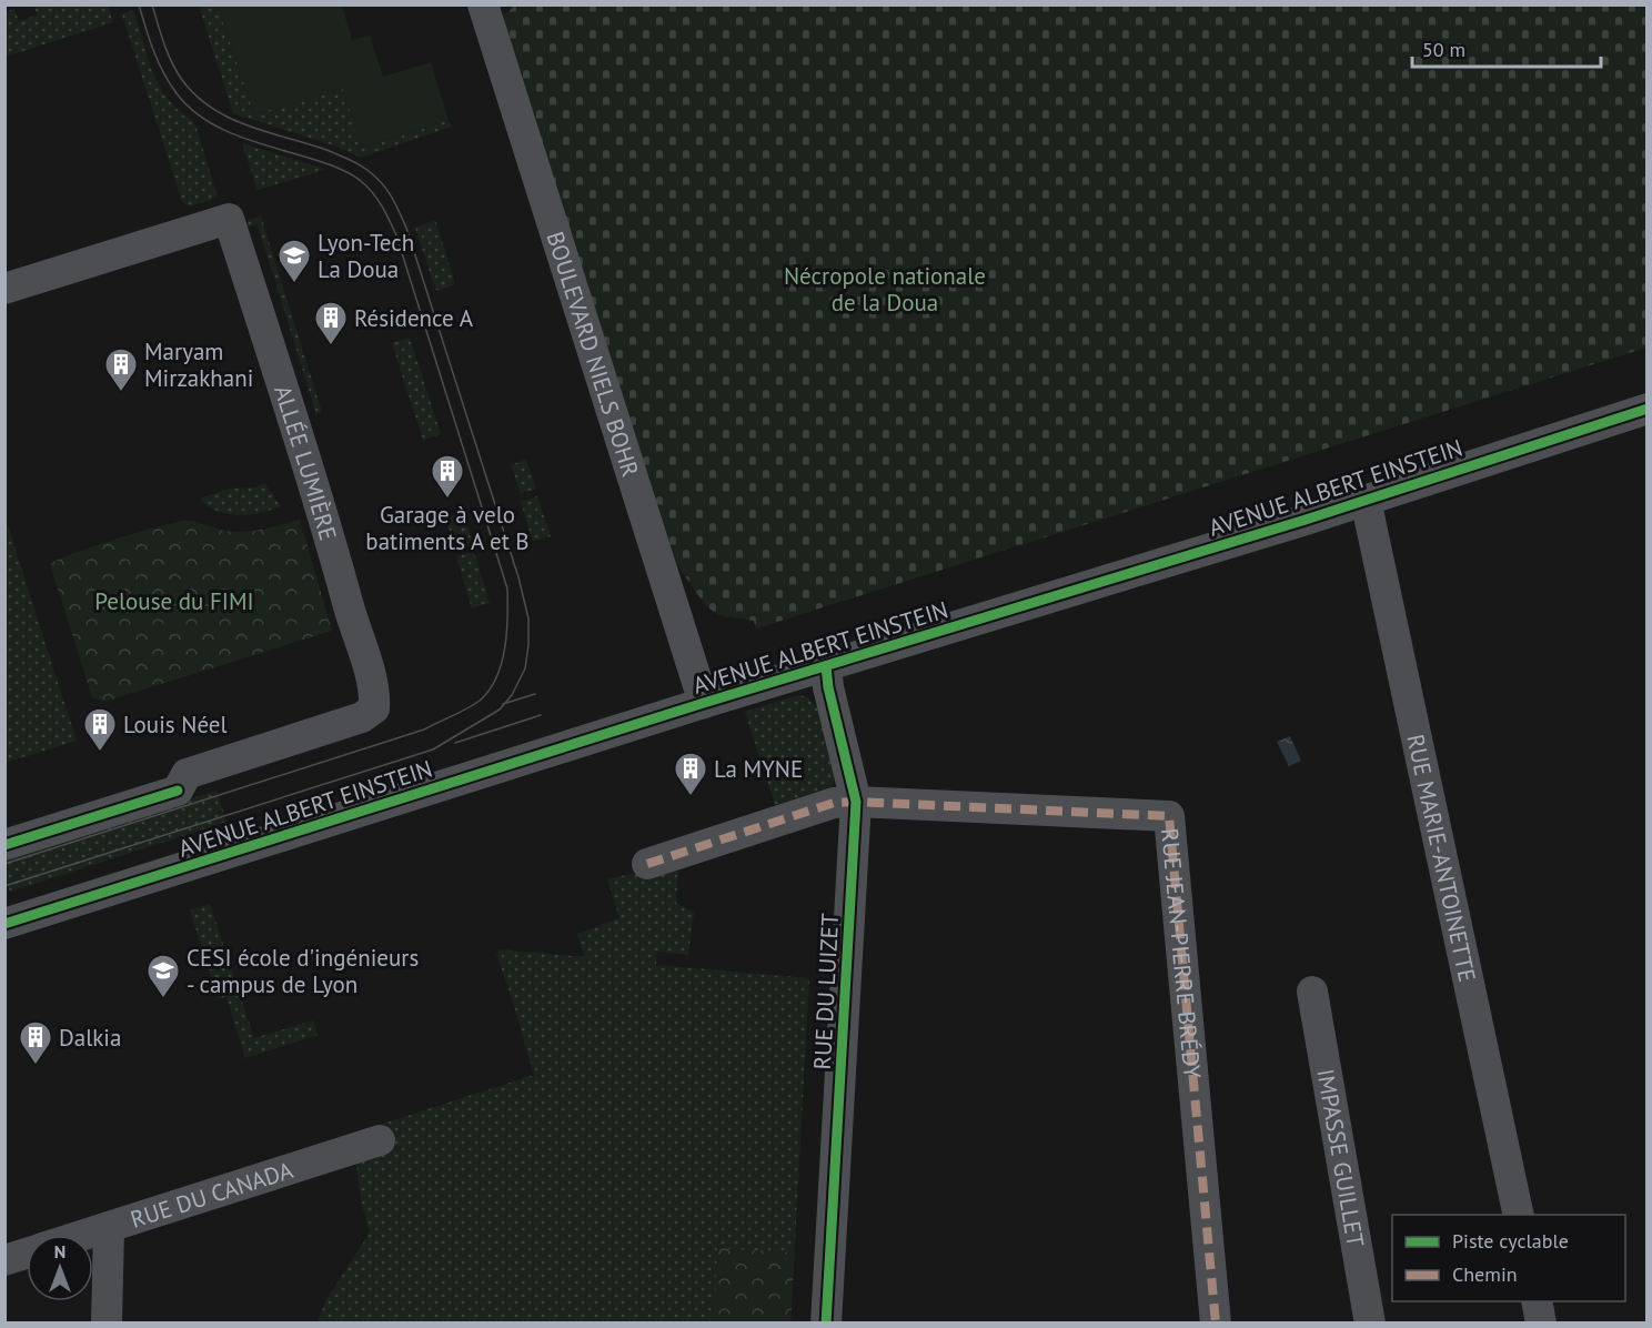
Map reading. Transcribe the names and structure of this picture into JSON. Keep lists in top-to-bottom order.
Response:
{
  "streets": {
    "street": [
      "BOULEVARD NIELS BOHR",
      "ALLÉE LUMIÈRE",
      "AVENUE ALBERT EINSTEIN",
      "RUE MARIE-ANTOINETTE",
      "RUE JEAN-PIERRE BRÉDY",
      "RUE DU LUIZET",
      "IMPASSE GUILLET",
      "RUE DU CANADA"
    ]
  },
  "crossings": [
    ["BOULEVARD NIELS BOHR", "AVENUE ALBERT EINSTEIN"],
    ["AVENUE ALBERT EINSTEIN", "RUE MARIE-ANTOINETTE"],
    ["AVENUE ALBERT EINSTEIN", "RUE DU LUIZET"],
    ["RUE JEAN-PIERRE BRÉDY", "RUE DU LUIZET"]
  ],
  "parks": ["Nécropole nationale de la Doua", "Pelouse du FIMI"],
  "places": {
    "school or university": ["Lyon-Tech La Doua", "CESI école d'ingénieurs - campus de Lyon"],
    "building": [
      "Résidence A",
      "Maryam Mirzakhani",
      "Garage à velo batiments A et B",
      "Louis Néel",
      "La MYNE",
      "Dalkia"
    ]
  },
  "legend": ["Piste cyclable", "Chemin"],
  "scale_bar": "50 m",
  "north": "top"
}
